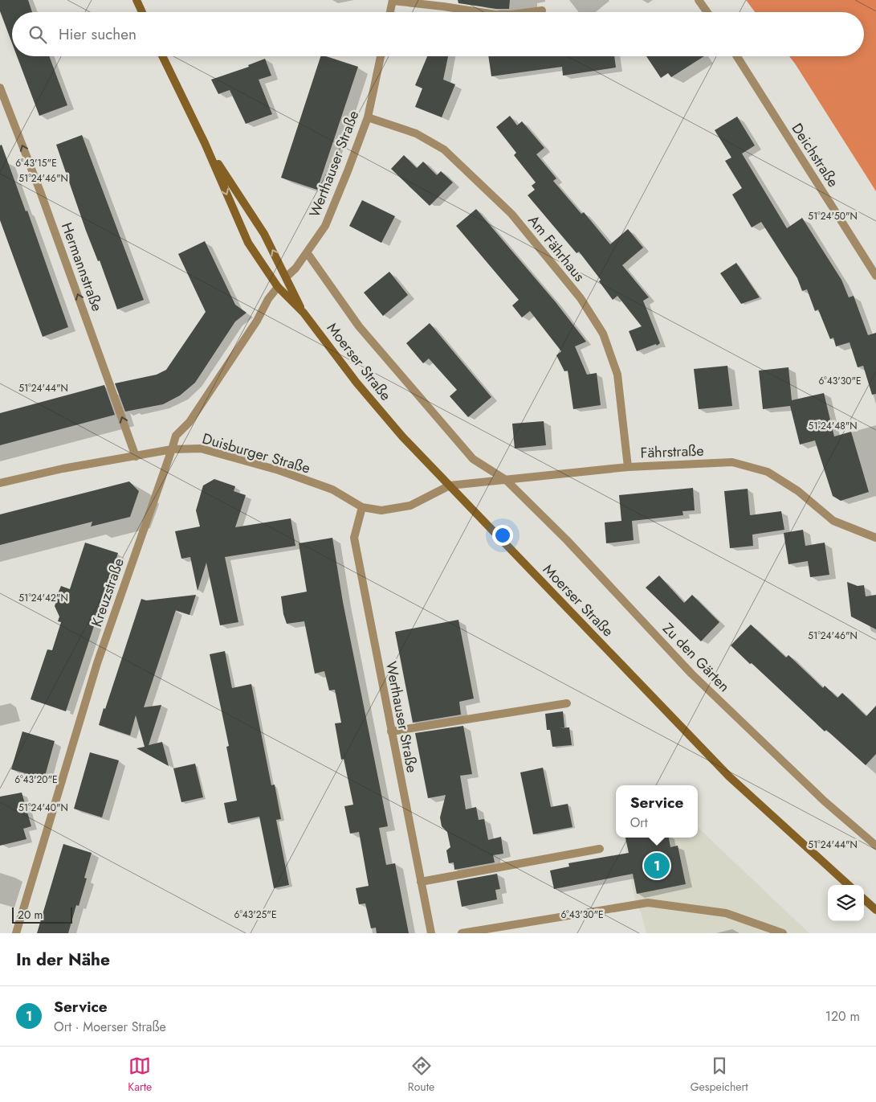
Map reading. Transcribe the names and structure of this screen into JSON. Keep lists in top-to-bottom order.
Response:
{
  "streets": {
    "main road": ["Moerser Straße"],
    "street": [
      "Deichstraße",
      "Werthauser Straße",
      "Am Fährhaus",
      "Hermannstraße",
      "Fährstraße",
      "Duisburger Straße",
      "Kreuzstraße",
      "Zu den Gärten"
    ]
  },
  "crossings": [
    ["Werthauser Straße", "Am Fährhaus"],
    ["Werthauser Straße", "Moerser Straße"],
    ["Werthauser Straße", "Duisburger Straße"],
    ["Am Fährhaus", "Fährstraße"],
    ["Hermannstraße", "Duisburger Straße"],
    ["Moerser Straße", "Fährstraße"],
    ["Moerser Straße", "Duisburger Straße"],
    ["Moerser Straße", "Kreuzstraße"],
    ["Moerser Straße", "Zu den Gärten"],
    ["Fährstraße", "Duisburger Straße"],
    ["Fährstraße", "Zu den Gärten"],
    ["Duisburger Straße", "Kreuzstraße"]
  ],
  "one_way": ["Hermannstraße"],
  "scale_bar": "20 m",
  "page": {
    "search": "Hier suchen",
    "popup": ["Service", "Ort"],
    "pins": "1",
    "scale": "20 m",
    "heading": "In der Nähe",
    "list": [
      {
        "mark": "1",
        "name": "Service",
        "note": "Ort · Moerser Straße",
        "value": "120 m"
      }
    ],
    "nav": ["Karte", "Route", "Gespeichert"]
  },
  "coordinates": [
    "6°43'15\"E",
    "51°24'46\"N",
    "51°24'50\"N",
    "6°43'30\"E",
    "51°24'44\"N",
    "51°24'48\"N",
    "51°24'42\"N",
    "6°43'20\"E",
    "51°24'40\"N",
    "6°43'25\"E"
  ]
}
